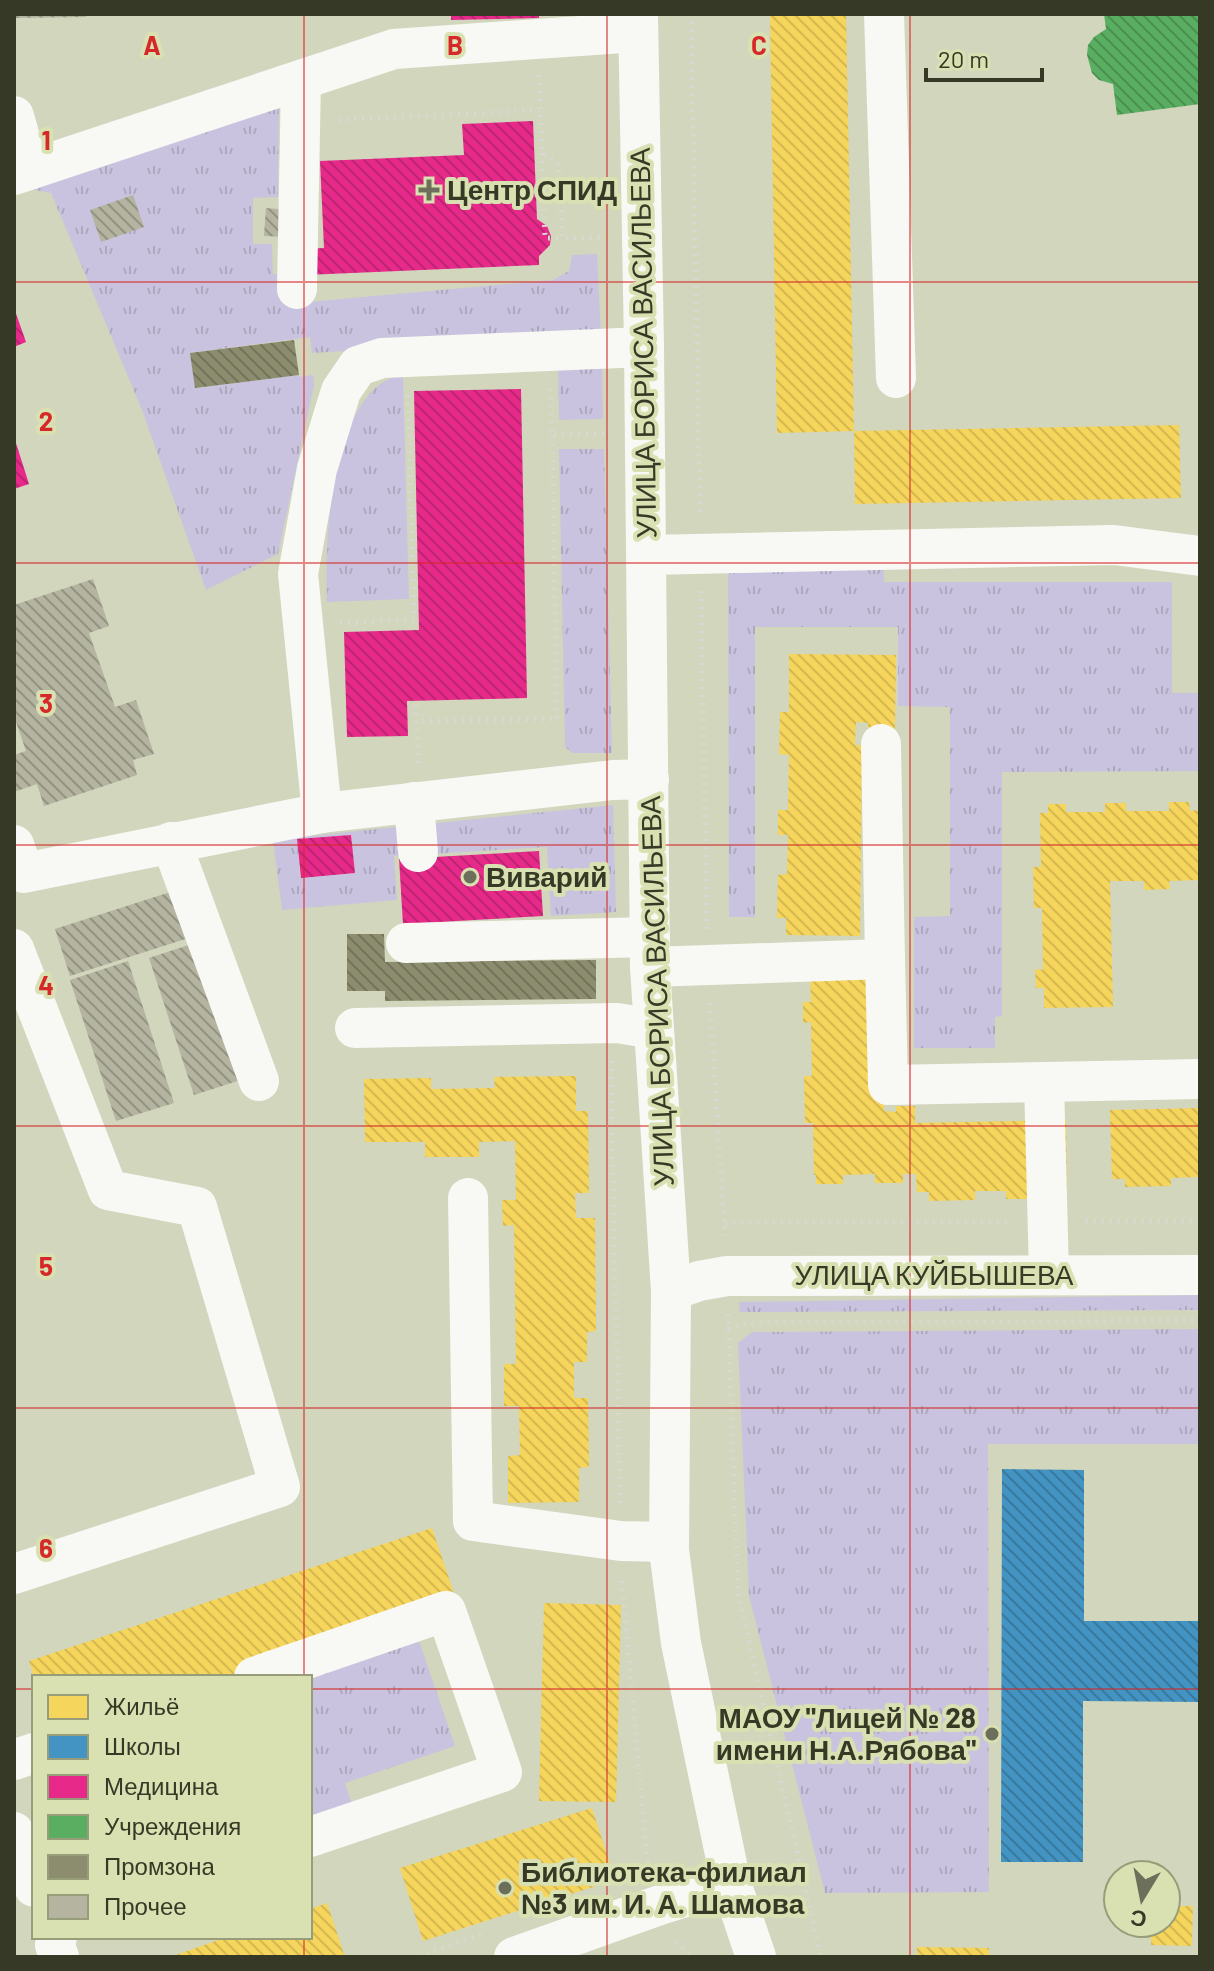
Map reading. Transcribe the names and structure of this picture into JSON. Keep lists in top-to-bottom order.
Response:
{
  "streets": {
    "street": ["УЛИЦА БОРИСА ВАСИЛЬЕВА", "УЛИЦА КУЙБЫШЕВА"]
  },
  "crossings": [
    ["УЛИЦА БОРИСА ВАСИЛЬЕВА", "УЛИЦА КУЙБЫШЕВА"]
  ],
  "places": {
    "health": ["Центр СПИД"],
    "other": ["Виварий", "МАОУ \"Лицей № 28 имени Н.А.Рябова\"", "Библиотека-филиал №3 им. И. А. Шамова"]
  },
  "legend": [
    "Жильё",
    "Школы",
    "Медицина",
    "Учреждения",
    "Промзона",
    "Прочее"
  ],
  "scale_bar": "20 m",
  "north": "bottom",
  "grid": {
    "columns": ["A", "B", "C"],
    "rows": [
      "1",
      "2",
      "3",
      "4",
      "5",
      "6"
    ]
  }
}
